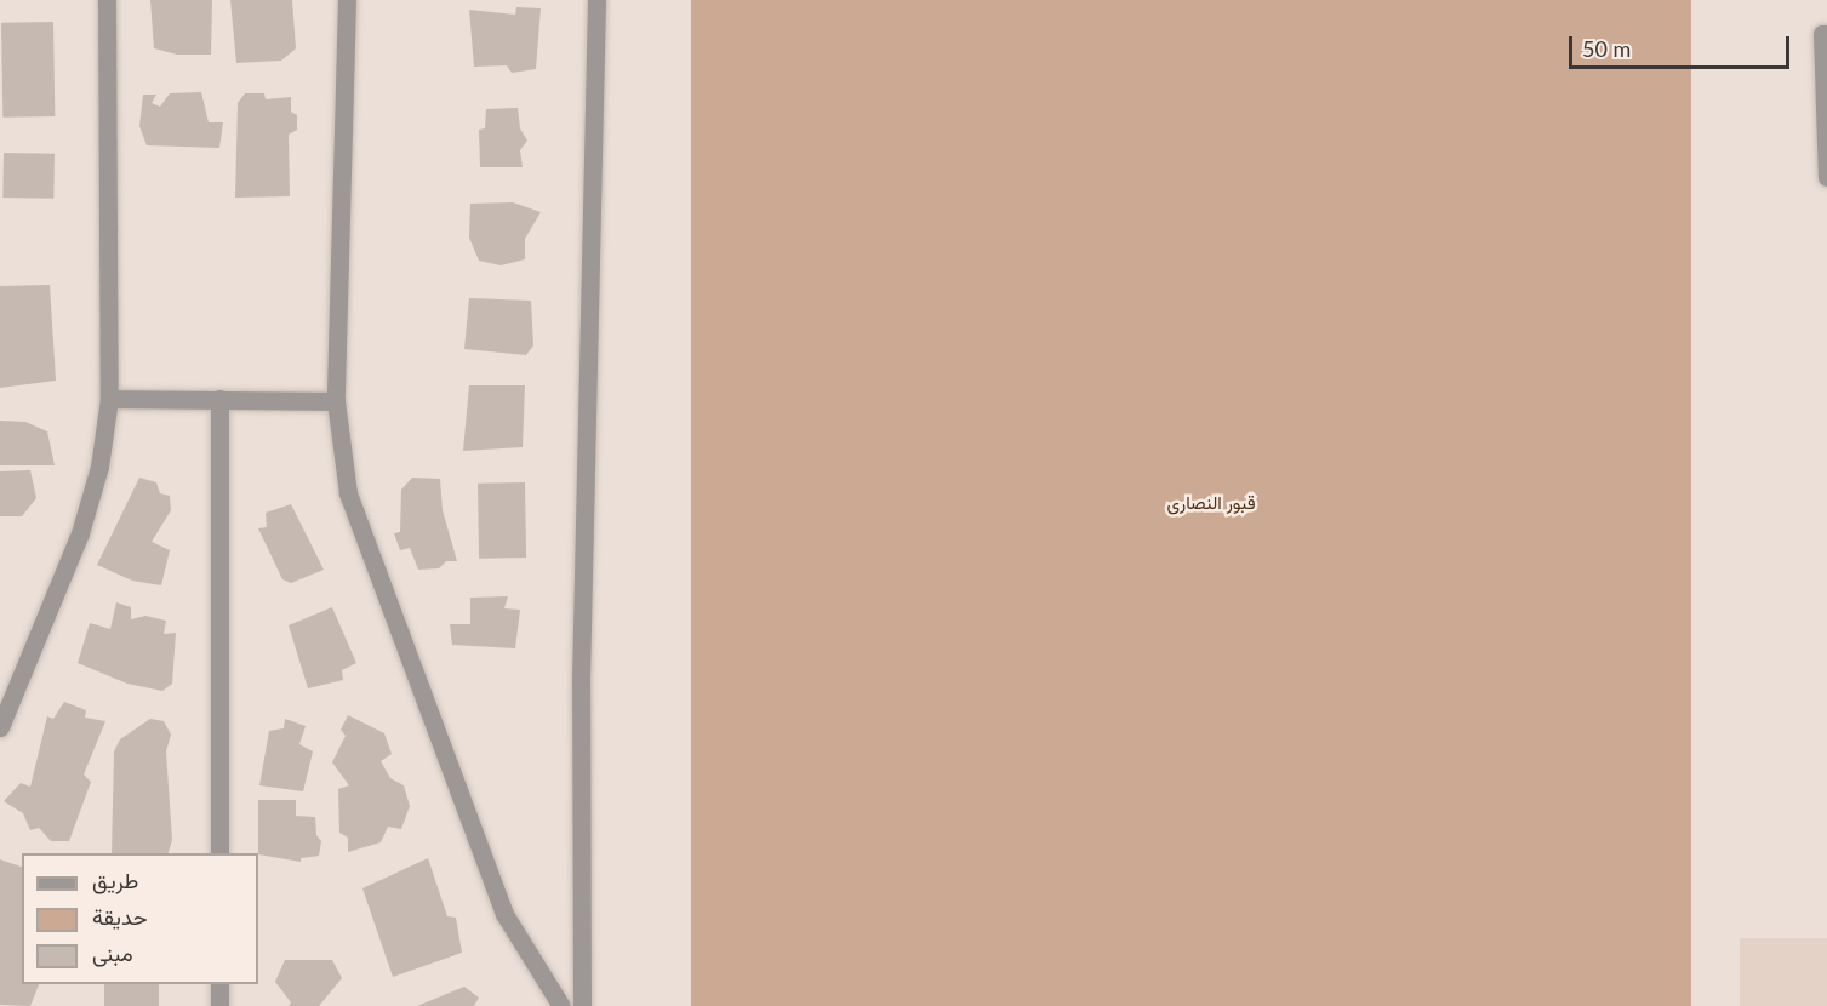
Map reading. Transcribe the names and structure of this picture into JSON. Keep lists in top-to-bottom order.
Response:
{
  "parks": ["قبور النصارى"],
  "legend": ["طريق", "حديقة", "مبنى"],
  "scale_bar": "50 m"
}
